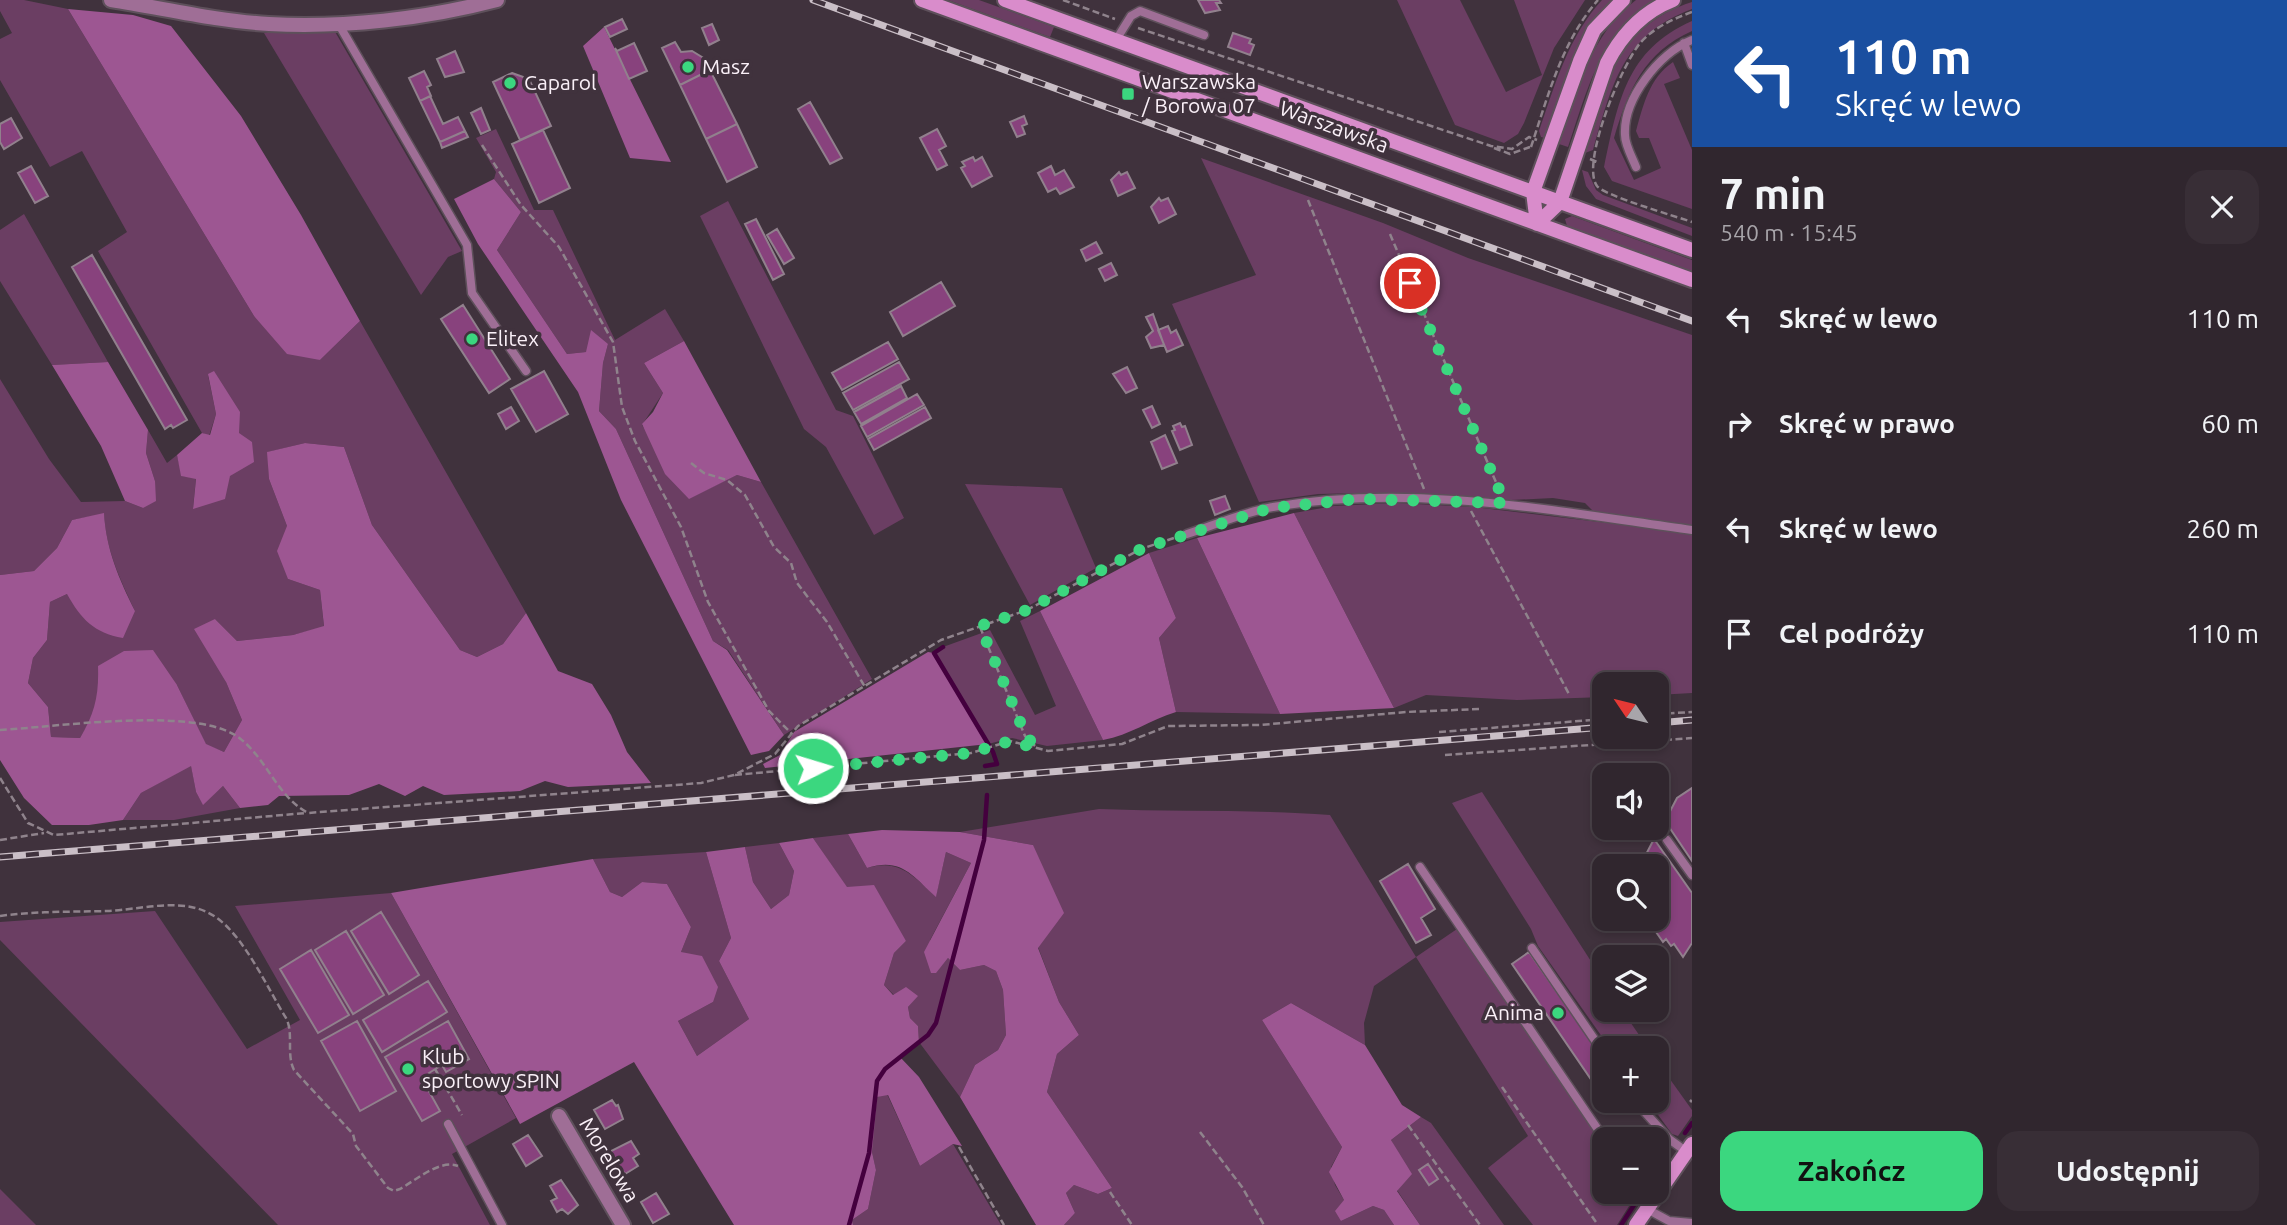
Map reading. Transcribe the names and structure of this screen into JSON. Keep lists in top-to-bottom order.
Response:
{
  "streets": {
    "main road": ["Warszawska"],
    "street": ["Morelowa"]
  },
  "places": {
    "other": [
      "Masz",
      "Caparol",
      "Elitex",
      "Anima",
      "Klub sportowy SPIN"
    ],
    "transit": ["Warszawska / Borowa 07"]
  },
  "north": "top left",
  "page": {
    "turn": ["110 m", "Skręć w lewo"],
    "heading": ["7 min", "540 m · 15:45"],
    "list": [
      {
        "name": "Skręć w lewo",
        "value": "110 m"
      },
      {
        "name": "Skręć w prawo",
        "value": "60 m"
      },
      {
        "name": "Skręć w lewo",
        "value": "260 m"
      },
      {
        "name": "Cel podróży",
        "value": "110 m"
      }
    ],
    "map_buttons": ["+", "−"],
    "buttons": ["Zakończ", "Udostępnij"]
  }
}
